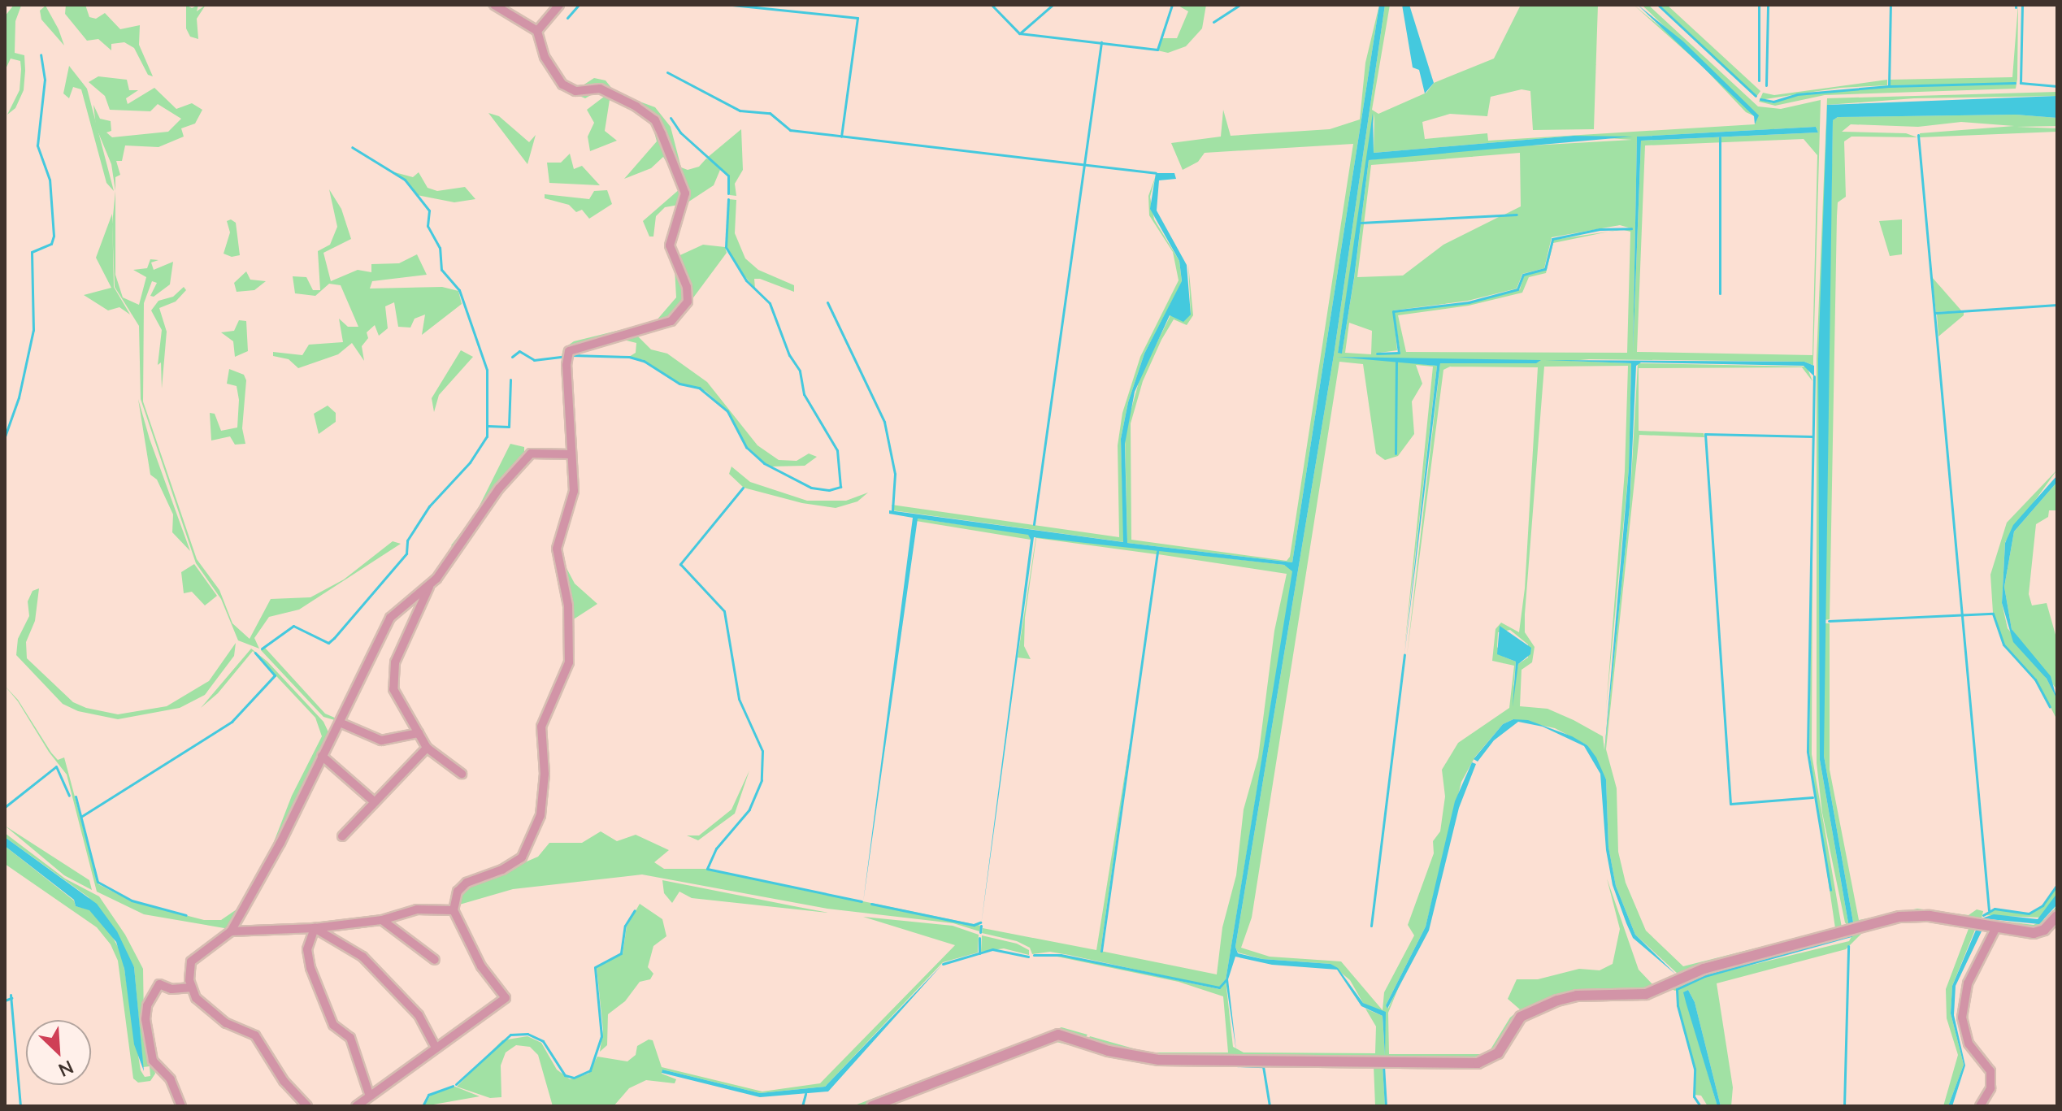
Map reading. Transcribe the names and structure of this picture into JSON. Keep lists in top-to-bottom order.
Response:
{
  "north": "bottom right"
}
